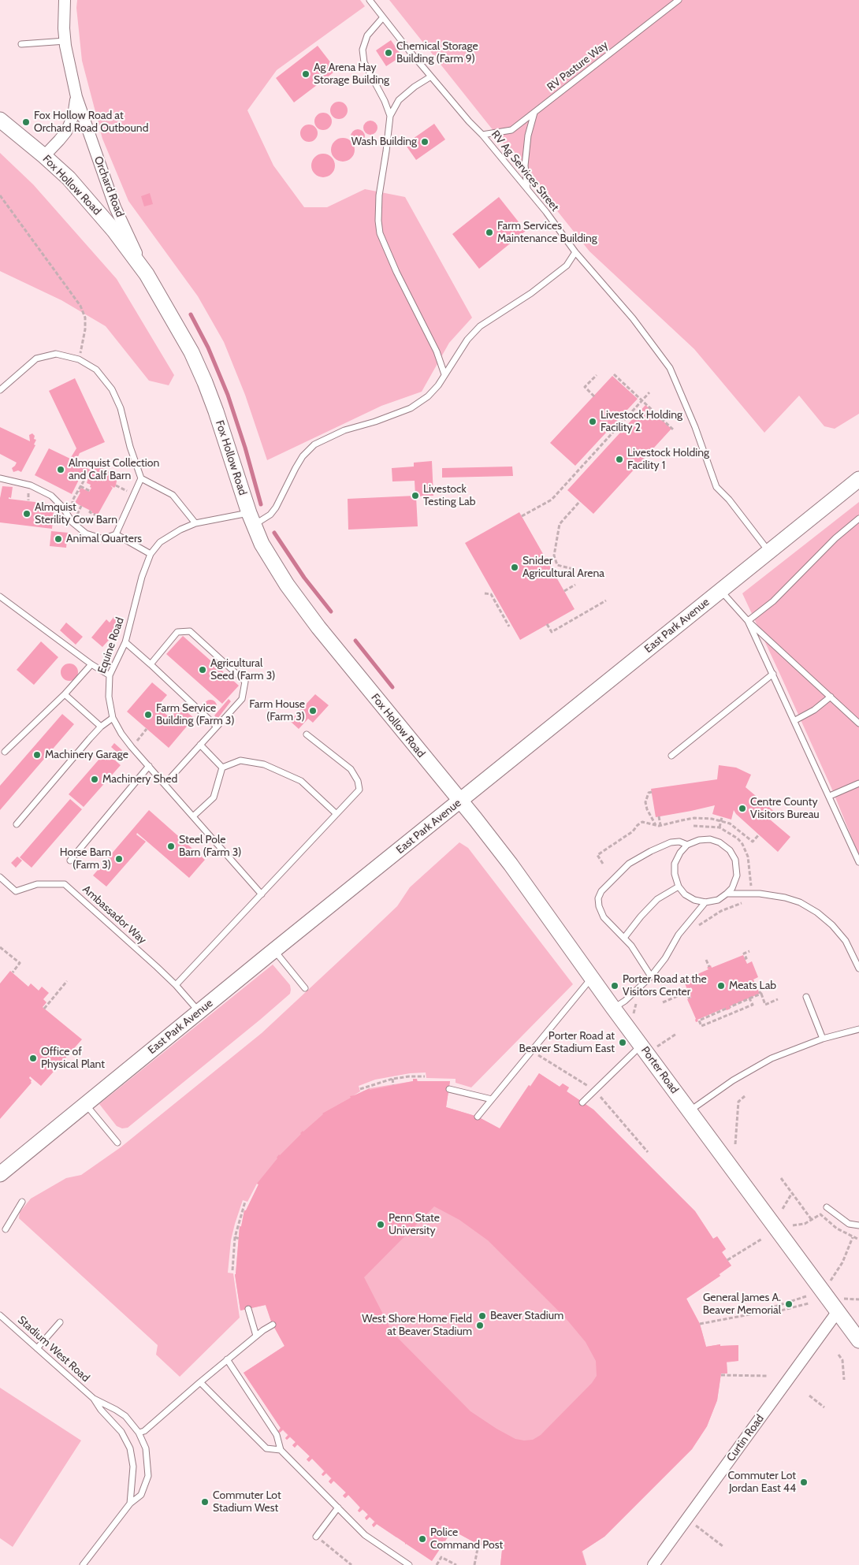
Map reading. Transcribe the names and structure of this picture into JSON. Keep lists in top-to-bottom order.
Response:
{
  "streets": {
    "main road": ["Fox Hollow Road", "East Park Avenue", "Porter Road"],
    "street": ["Orchard Road", "Curtin Road"],
    "lane": [
      "RV Pasture Way",
      "RV Ag Services Street",
      "Equine Road",
      "Ambassador Way",
      "Stadium West Road"
    ]
  },
  "crossings": [
    ["RV Pasture Way", "RV Ag Services Street"],
    ["RV Ag Services Street", "East Park Avenue"],
    ["Fox Hollow Road", "Orchard Road"],
    ["Fox Hollow Road", "East Park Avenue"],
    ["Fox Hollow Road", "Equine Road"],
    ["Fox Hollow Road", "Porter Road"],
    ["East Park Avenue", "Ambassador Way"],
    ["East Park Avenue", "Porter Road"],
    ["Porter Road", "Curtin Road"]
  ],
  "places": [
    "Chemical Storage Building (Farm 9)",
    "Ag Arena Hay Storage Building",
    "Fox Hollow Road at Orchard Road Outbound",
    "Wash Building",
    "Farm Services Maintenance Building",
    "Livestock Holding Facility 2",
    "Livestock Holding Facility 1",
    "Almquist Collection and Calf Barn",
    "Livestock Testing Lab",
    "Almquist Sterility Cow Barn",
    "Animal Quarters",
    "Snider Agricultural Arena",
    "Agricultural Seed (Farm 3)",
    "Farm House (Farm 3)",
    "Farm Service Building (Farm 3)",
    "Machinery Garage",
    "Machinery Shed",
    "Centre County Visitors Bureau",
    "Steel Pole Barn (Farm 3)",
    "Horse Barn (Farm 3)",
    "Porter Road at the Visitors Center",
    "Meats Lab",
    "Porter Road at Beaver Stadium East",
    "Office of Physical Plant",
    "Penn State University",
    "General James A. Beaver Memorial",
    "Beaver Stadium",
    "West Shore Home Field at Beaver Stadium",
    "Commuter Lot Jordan East 44",
    "Commuter Lot Stadium West",
    "Police Command Post"
  ]
}
